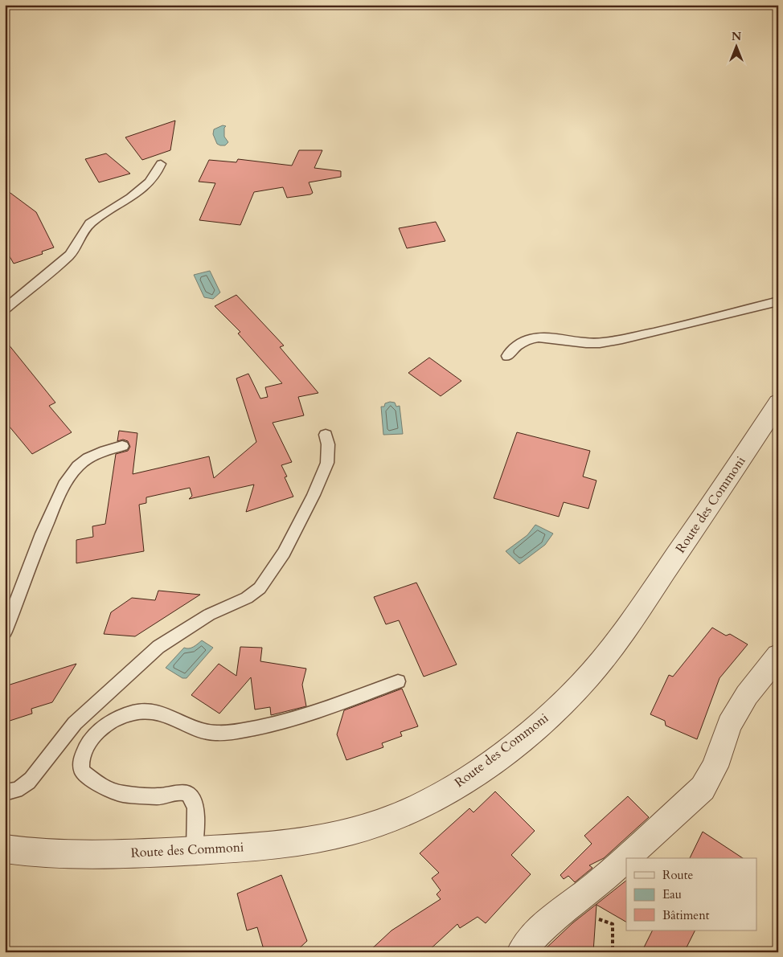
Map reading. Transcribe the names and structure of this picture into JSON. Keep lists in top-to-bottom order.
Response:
{
  "streets": {
    "street": ["Route des Commoni"]
  },
  "legend": ["Route", "Eau", "Bâtiment"],
  "north": "top"
}
